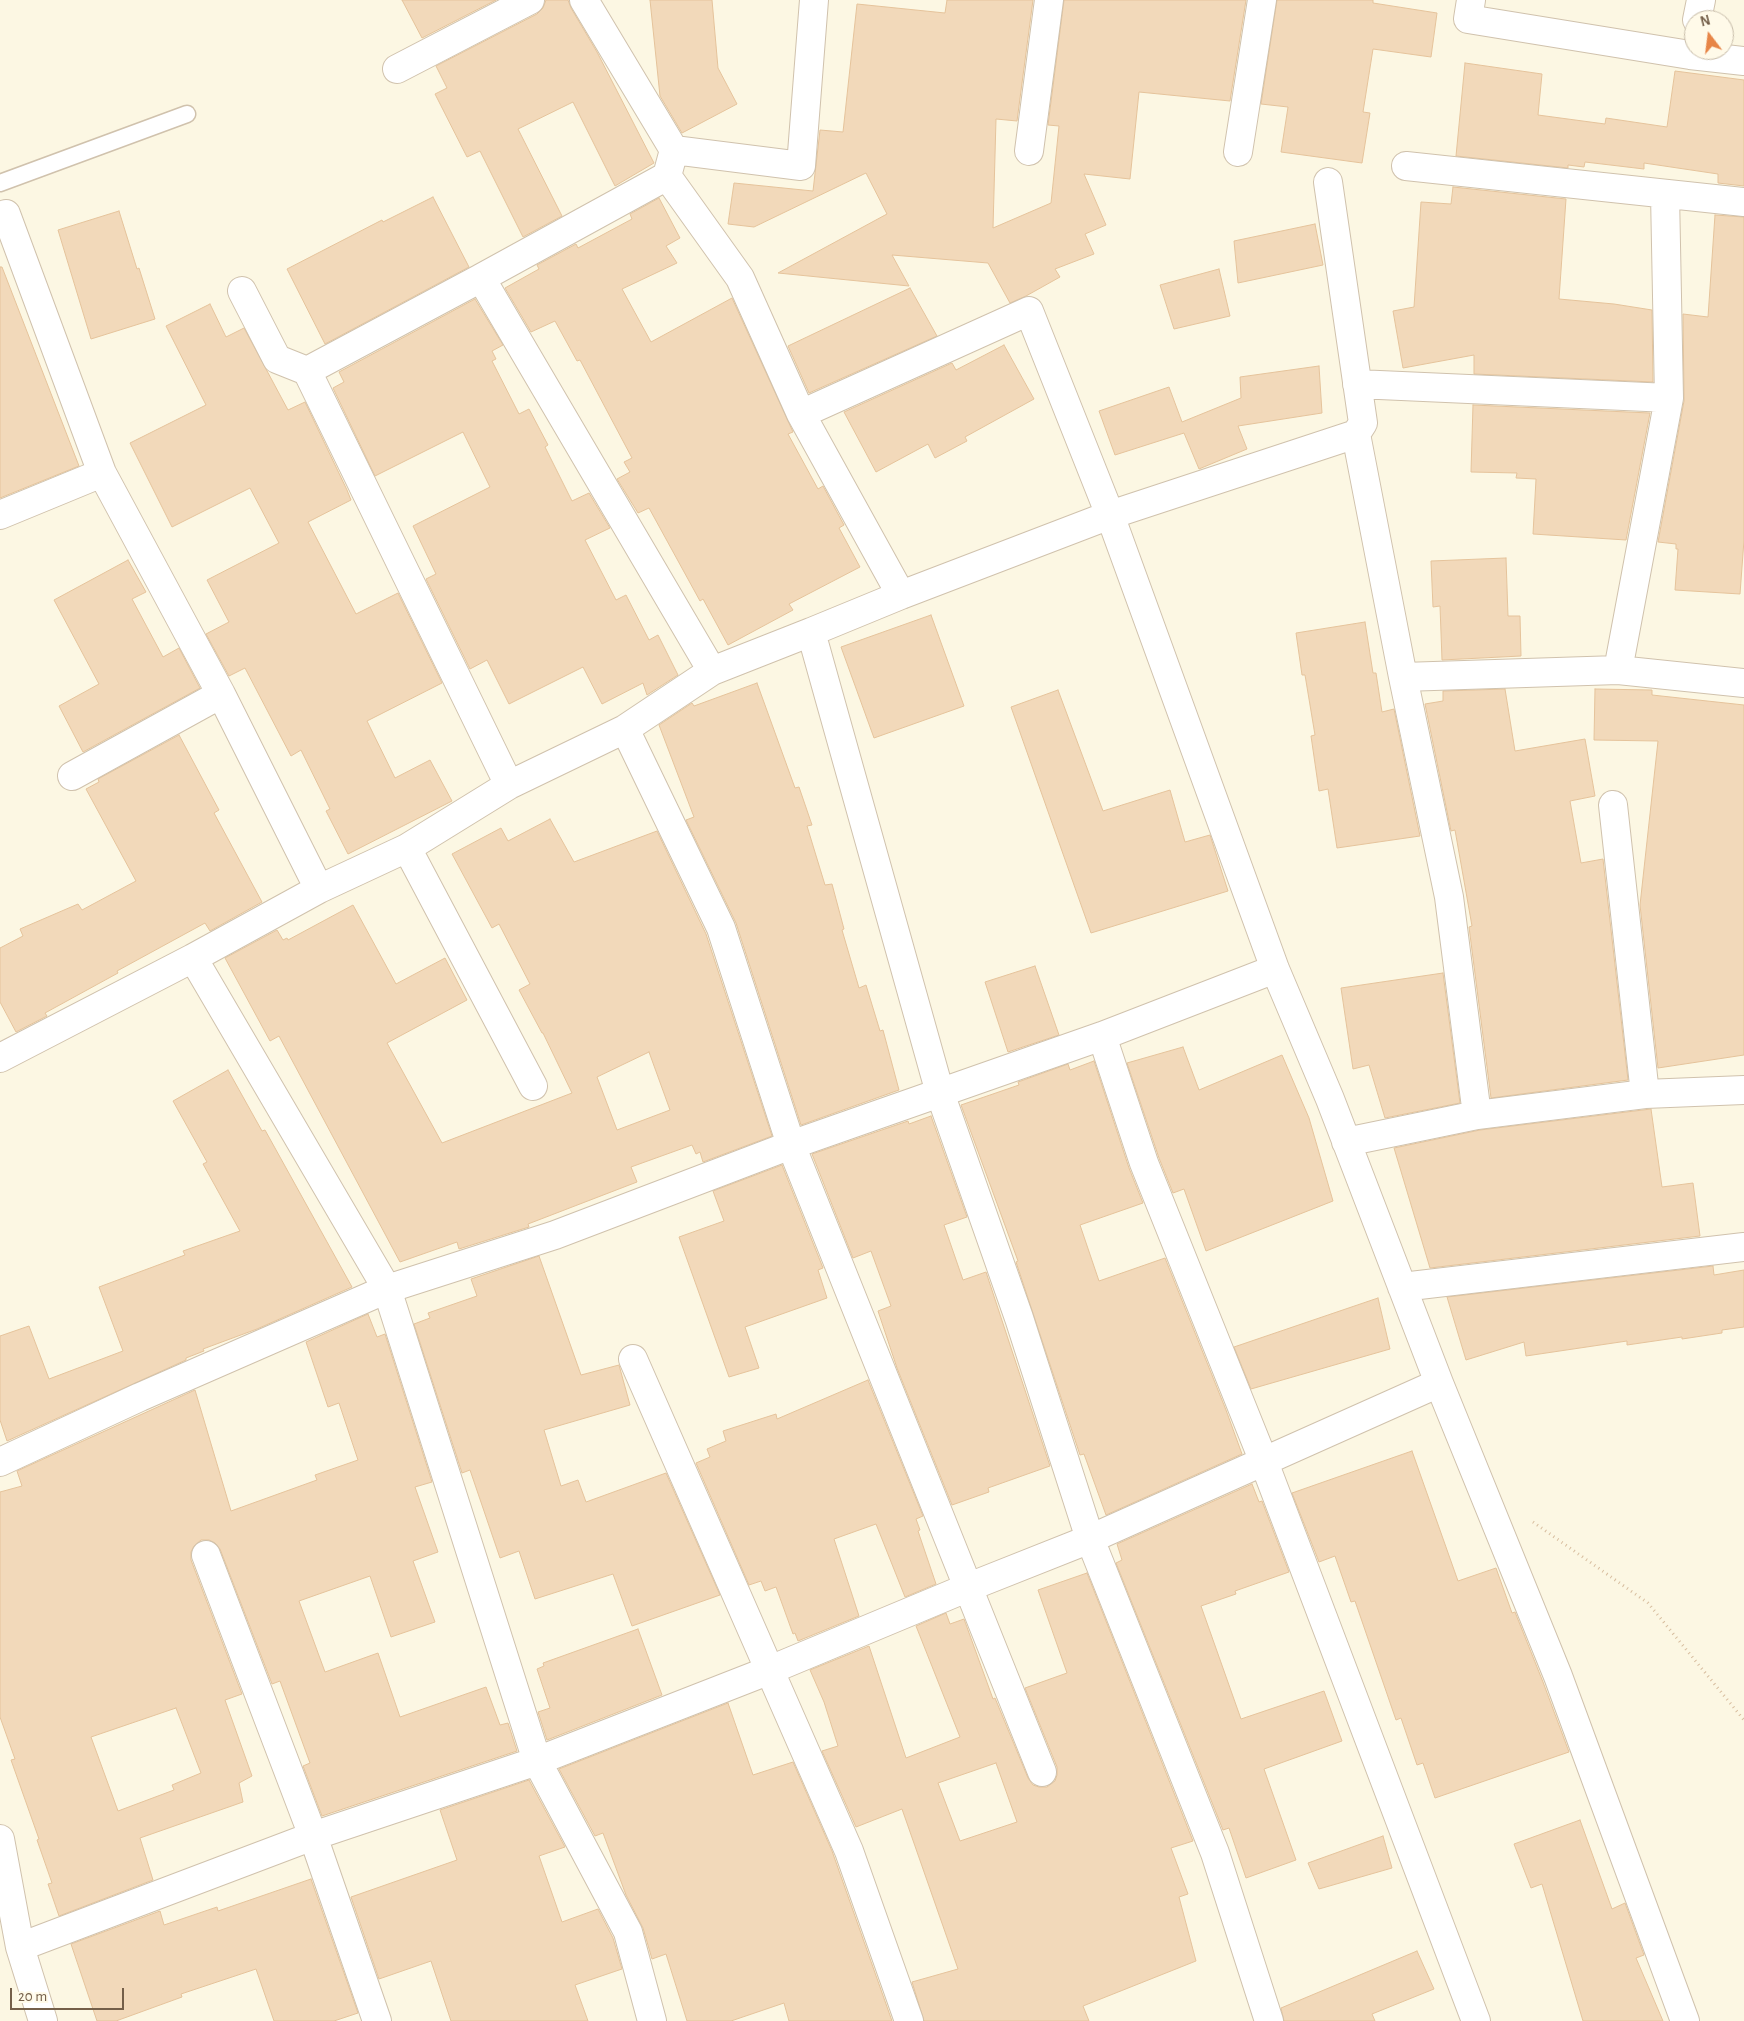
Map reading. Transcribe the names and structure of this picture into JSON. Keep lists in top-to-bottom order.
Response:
{
  "scale_bar": "20 m",
  "north": "top"
}
